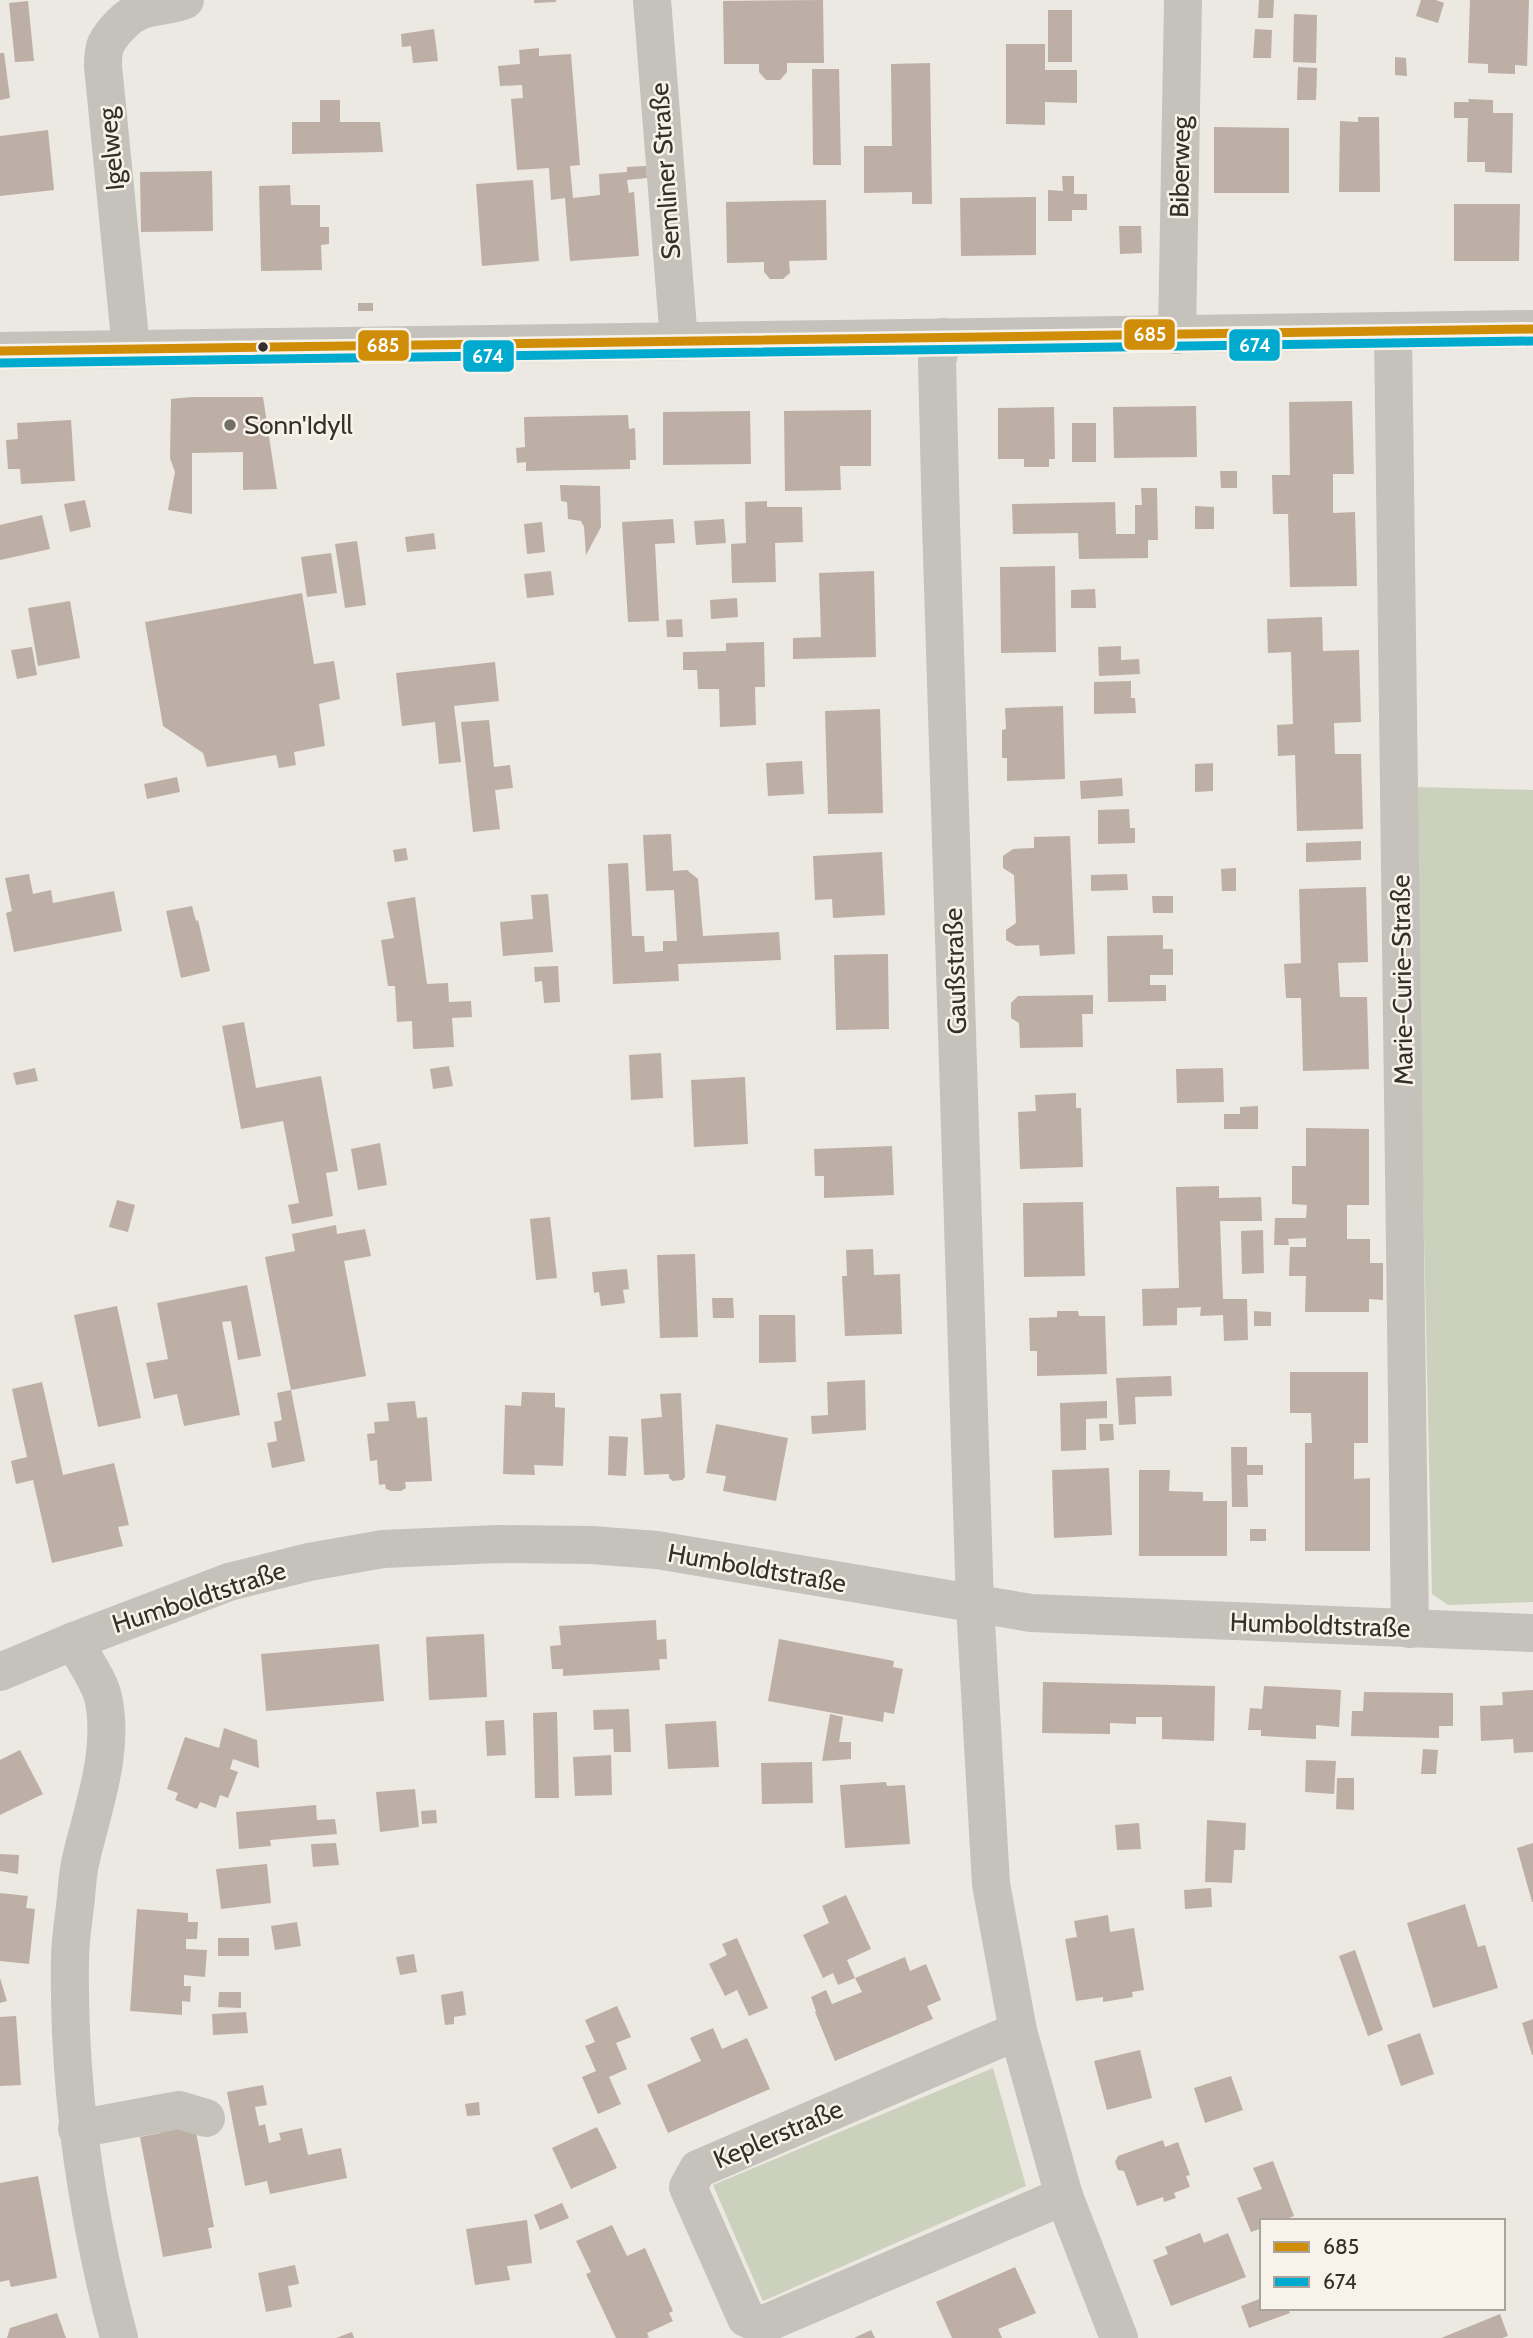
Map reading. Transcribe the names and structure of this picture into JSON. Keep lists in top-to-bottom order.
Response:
{
  "streets": {
    "street": [
      "Igelweg",
      "Biberweg",
      "Semliner Straße",
      "Gaußstraße",
      "Marie-Curie-Straße",
      "Humboldtstraße",
      "Keplerstraße"
    ]
  },
  "crossings": [
    ["Gaußstraße", "Humboldtstraße"],
    ["Marie-Curie-Straße", "Humboldtstraße"]
  ],
  "places": ["Sonn'Idyll"],
  "lines": ["transit line 685", "transit line 674"],
  "legend": ["685", "674"]
}
